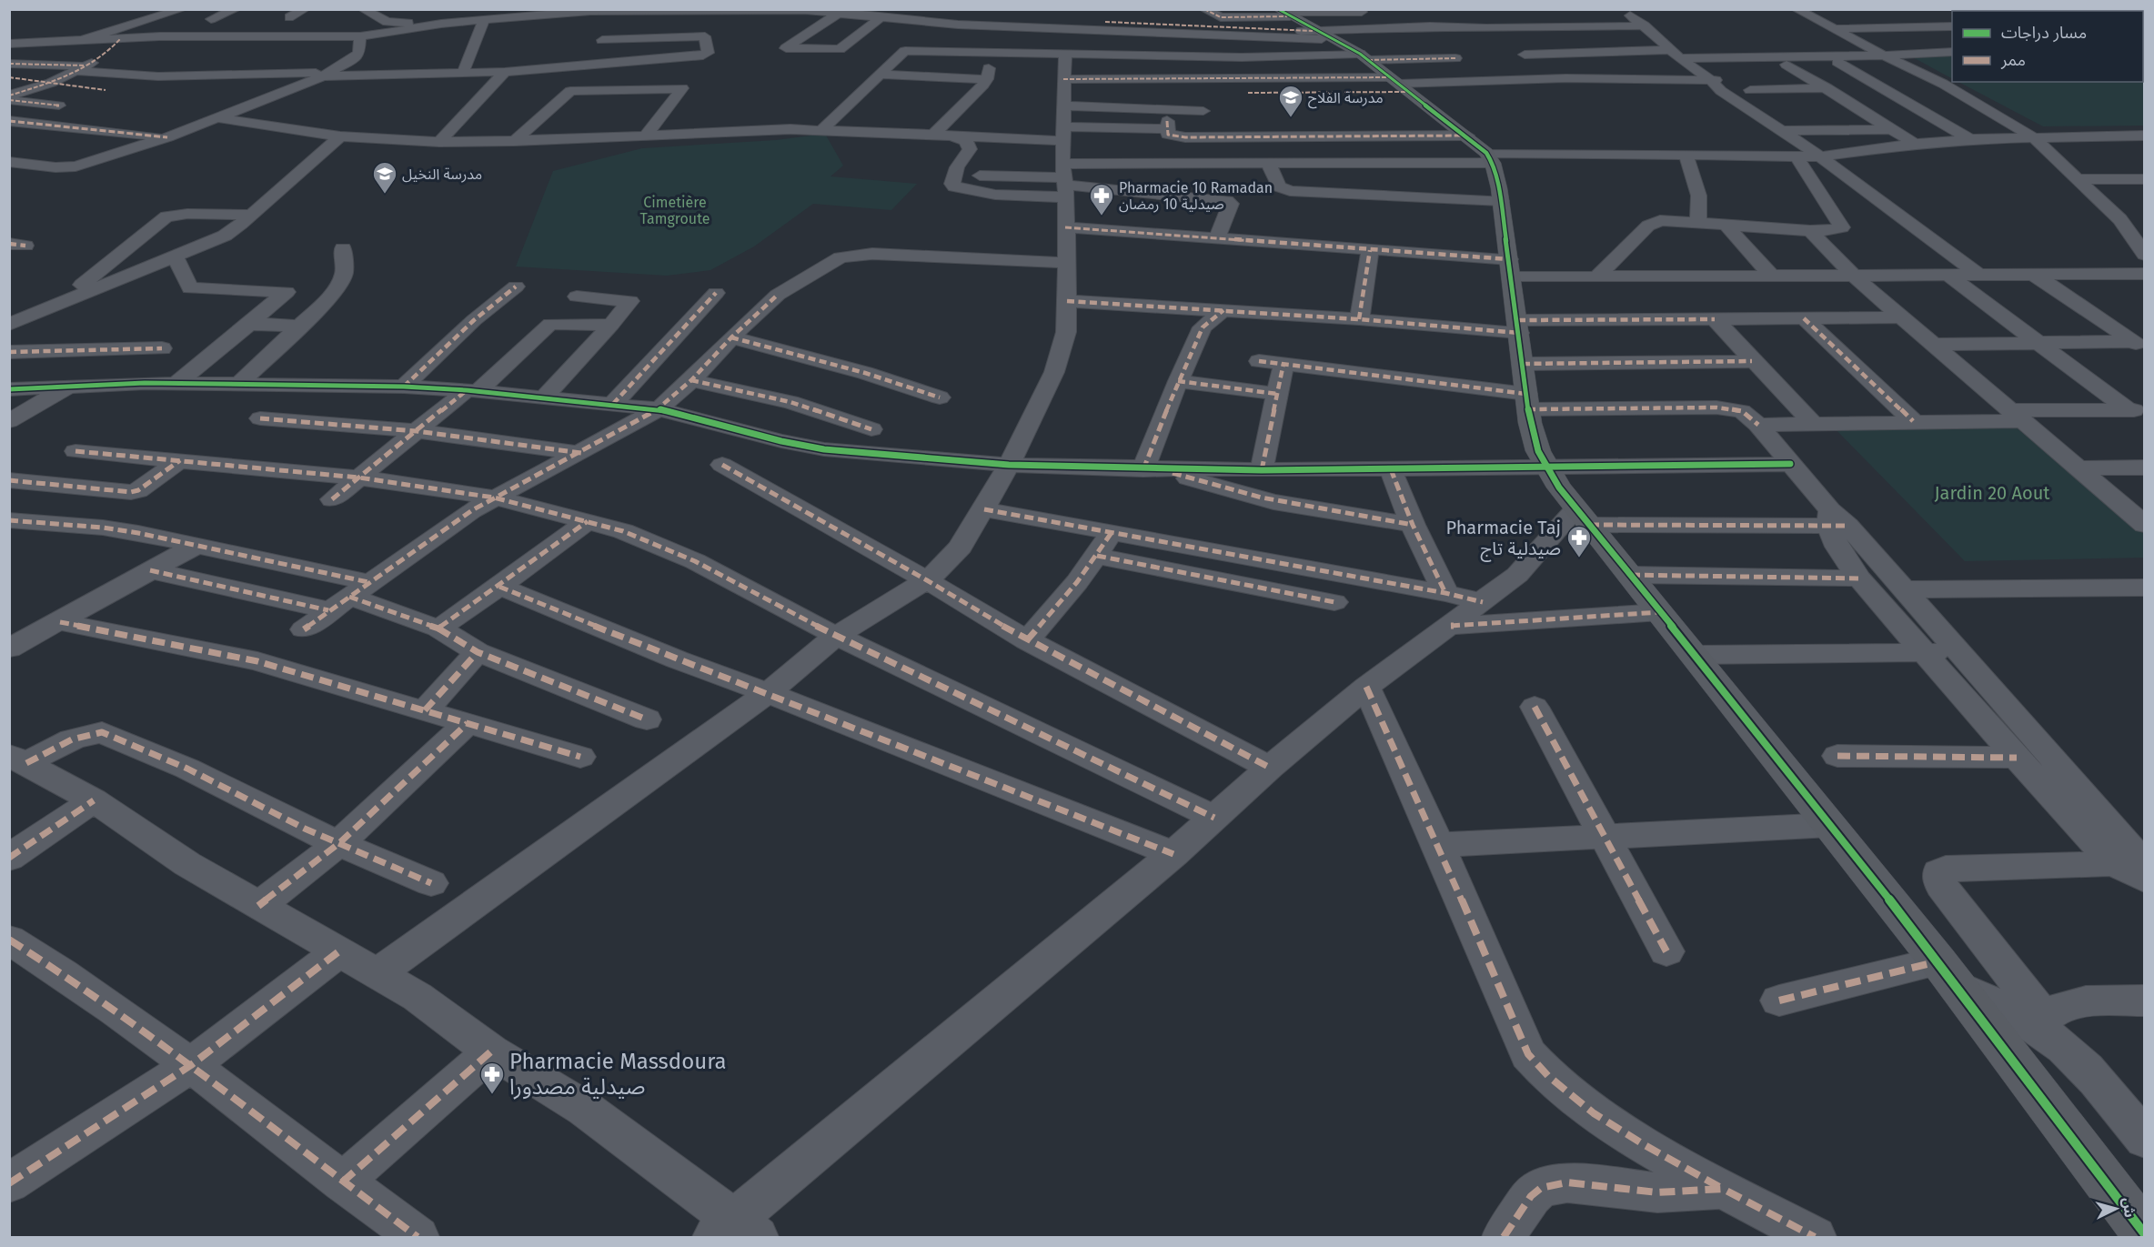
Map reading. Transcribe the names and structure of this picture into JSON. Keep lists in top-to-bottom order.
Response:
{
  "parks": ["Cimetière Tamgroute", "Jardin 20 Aout"],
  "places": {
    "school or university": ["مدرسة الفلاح", "مدرسة النخيل"],
    "pharmacy": ["Pharmacie 10 Ramadan صيدلية 10 رمضان", "Pharmacie Taj صيدلية تاج", "Pharmacie Massdoura صيدلية مصدورا"]
  },
  "legend": ["مسار دراجات", "ممر"],
  "north": "right"
}
